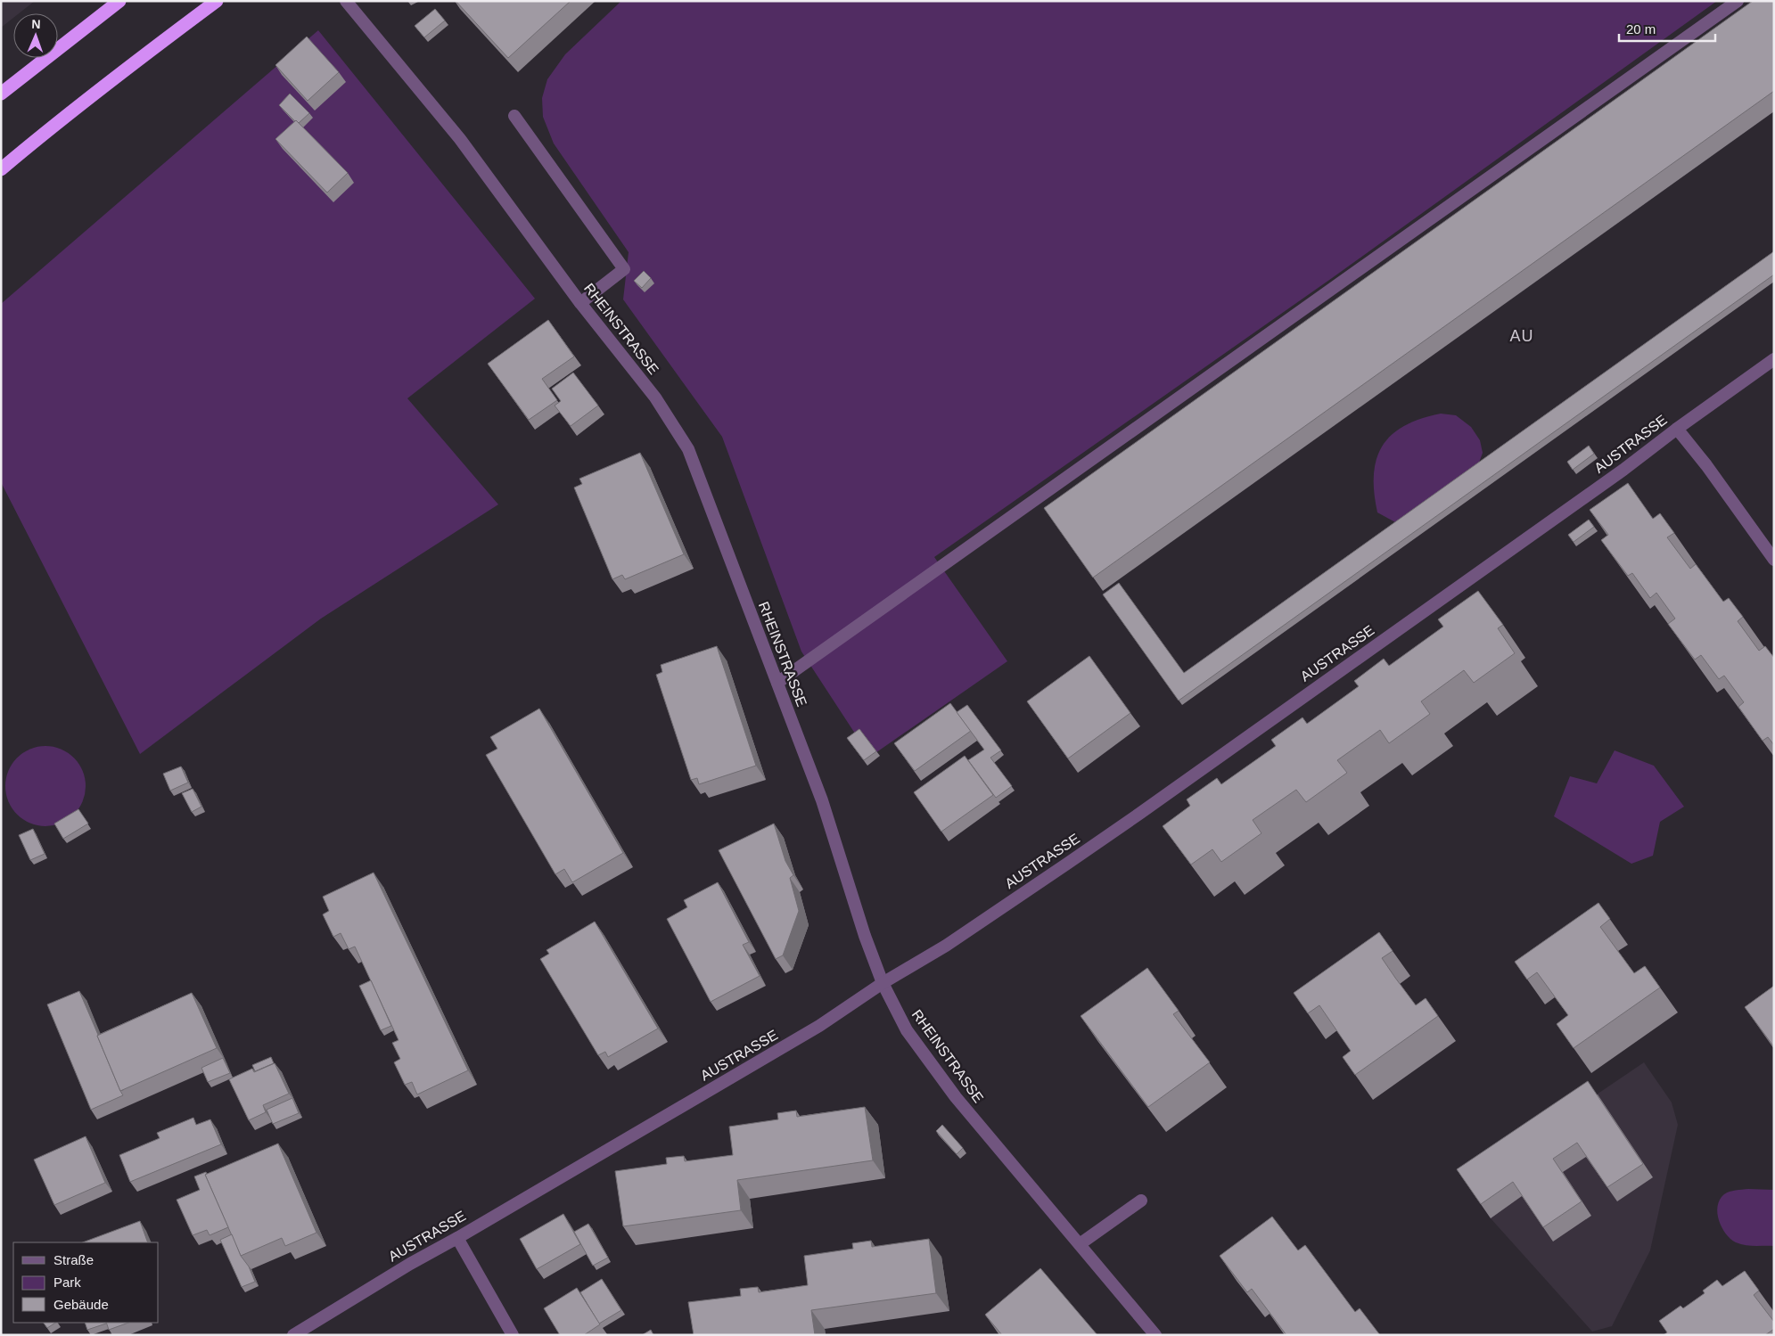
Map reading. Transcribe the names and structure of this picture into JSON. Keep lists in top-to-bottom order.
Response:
{
  "streets": {
    "street": ["RHEINSTRASSE", "AUSTRASSE"]
  },
  "crossings": [
    ["RHEINSTRASSE", "AUSTRASSE"]
  ],
  "districts": ["AU"],
  "legend": ["Straße", "Park", "Gebäude"],
  "scale_bar": "20 m",
  "north": "top"
}
